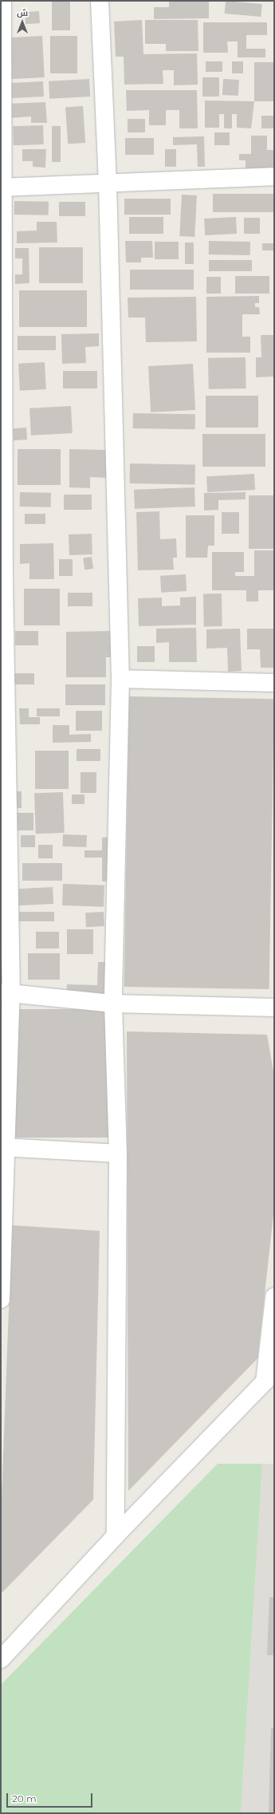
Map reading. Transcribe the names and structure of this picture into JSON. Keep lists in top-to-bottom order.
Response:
{
  "scale_bar": "20 m",
  "north": "top"
}
